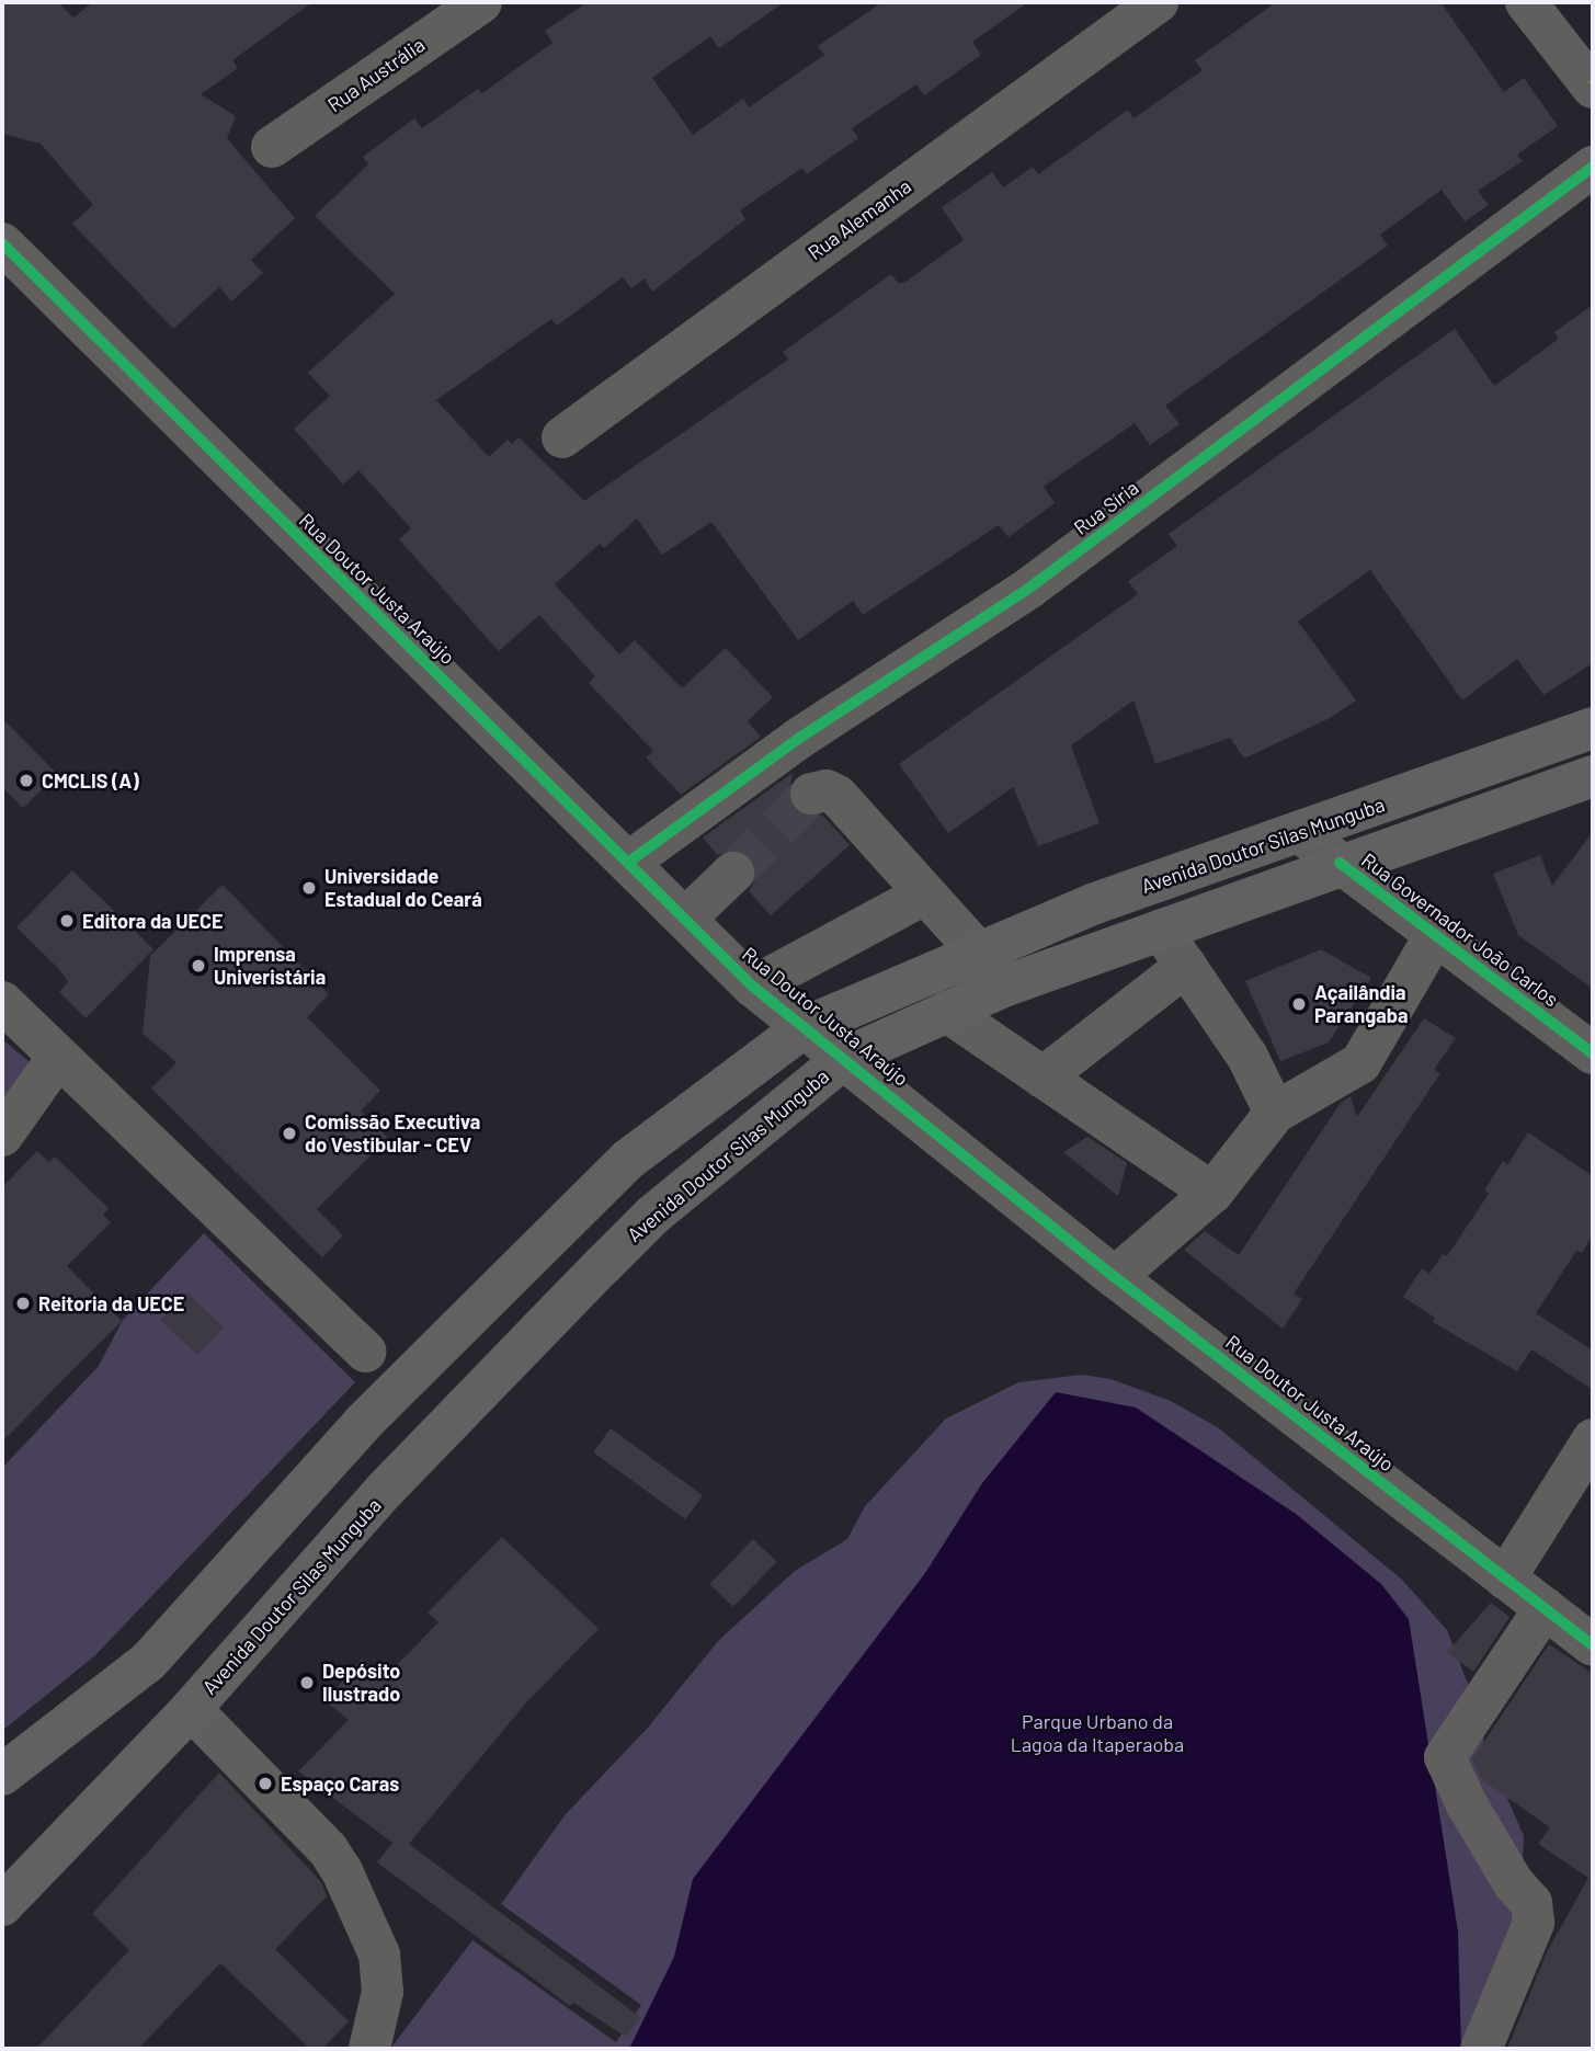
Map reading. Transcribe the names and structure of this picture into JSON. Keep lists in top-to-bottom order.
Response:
{
  "streets": {
    "main road": ["Avenida Doutor Silas Munguba"],
    "street": [
      "Rua Austrália",
      "Rua Alemanha",
      "Rua Síria",
      "Rua Doutor Justa Araújo",
      "Rua Governador João Carlos"
    ]
  },
  "crossings": [
    ["Rua Síria", "Rua Doutor Justa Araújo"],
    ["Rua Doutor Justa Araújo", "Avenida Doutor Silas Munguba"],
    ["Avenida Doutor Silas Munguba", "Rua Governador João Carlos"]
  ],
  "parks": ["Parque Urbano da Lagoa da Itaperaoba"],
  "places": [
    "CMCLIS (A)",
    "Universidade Estadual do Ceará",
    "Editora da UECE",
    "Imprensa Univeristária",
    "Açailândia Parangaba",
    "Comissão Executiva do Vestibular - CEV",
    "Reitoria da UECE",
    "Depósito Ilustrado",
    "Espaço Caras"
  ]
}
